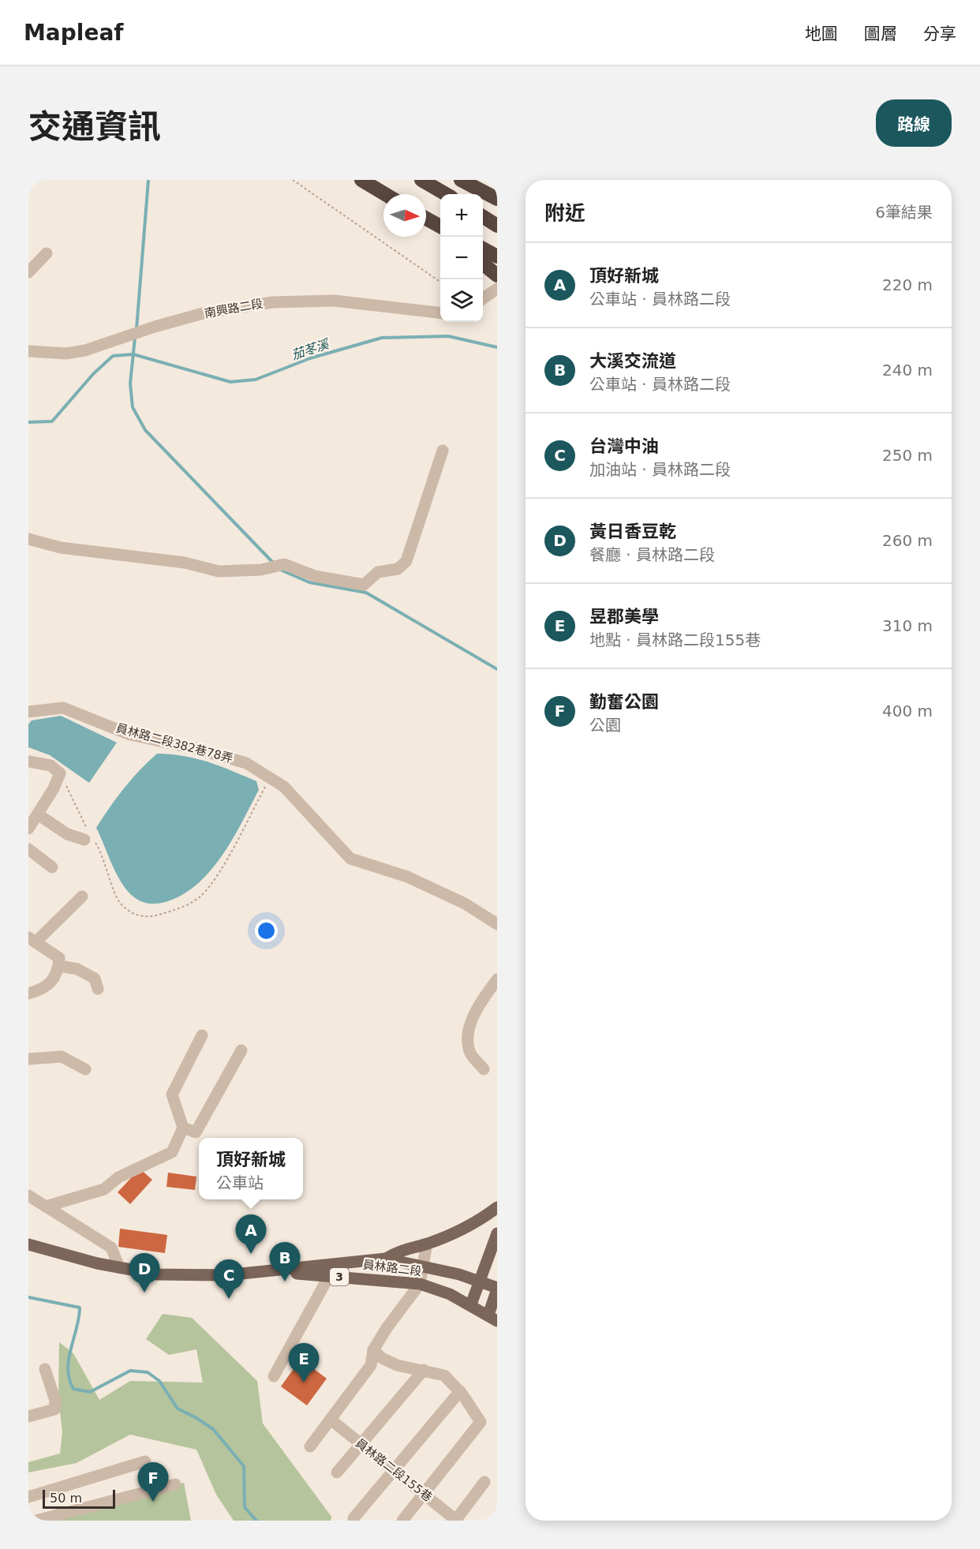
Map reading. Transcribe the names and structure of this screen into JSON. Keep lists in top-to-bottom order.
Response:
{
  "streets": {
    "main road": ["員林路二段", "3"],
    "street": ["南興路二段", "員林路二段382巷78弄", "員林路二段155巷"]
  },
  "crossings": [
    ["員林路二段", "3"]
  ],
  "water": ["茄苳溪"],
  "scale_bar": "50 m",
  "north": "right",
  "page": {
    "header": "Mapleaf",
    "nav": ["地圖", "圖層", "分享"],
    "title": "交通資訊",
    "buttons": "路線",
    "heading": ["附近", "6筆結果"],
    "map_buttons": ["+", "−"],
    "list": [
      {
        "mark": "A",
        "name": "頂好新城",
        "note": "公車站 · 員林路二段",
        "value": "220 m"
      },
      {
        "mark": "B",
        "name": "大溪交流道",
        "note": "公車站 · 員林路二段",
        "value": "240 m"
      },
      {
        "mark": "C",
        "name": "台灣中油",
        "note": "加油站 · 員林路二段",
        "value": "250 m"
      },
      {
        "mark": "D",
        "name": "黃日香豆乾",
        "note": "餐廳 · 員林路二段",
        "value": "260 m"
      },
      {
        "mark": "E",
        "name": "昱郡美學",
        "note": "地點 · 員林路二段155巷",
        "value": "310 m"
      },
      {
        "mark": "F",
        "name": "勤奮公園",
        "note": "公園",
        "value": "400 m"
      }
    ],
    "popup": ["頂好新城", "公車站"],
    "pins": [
      "A",
      "B",
      "D",
      "C",
      "E",
      "F"
    ],
    "scale": "50 m"
  }
}
